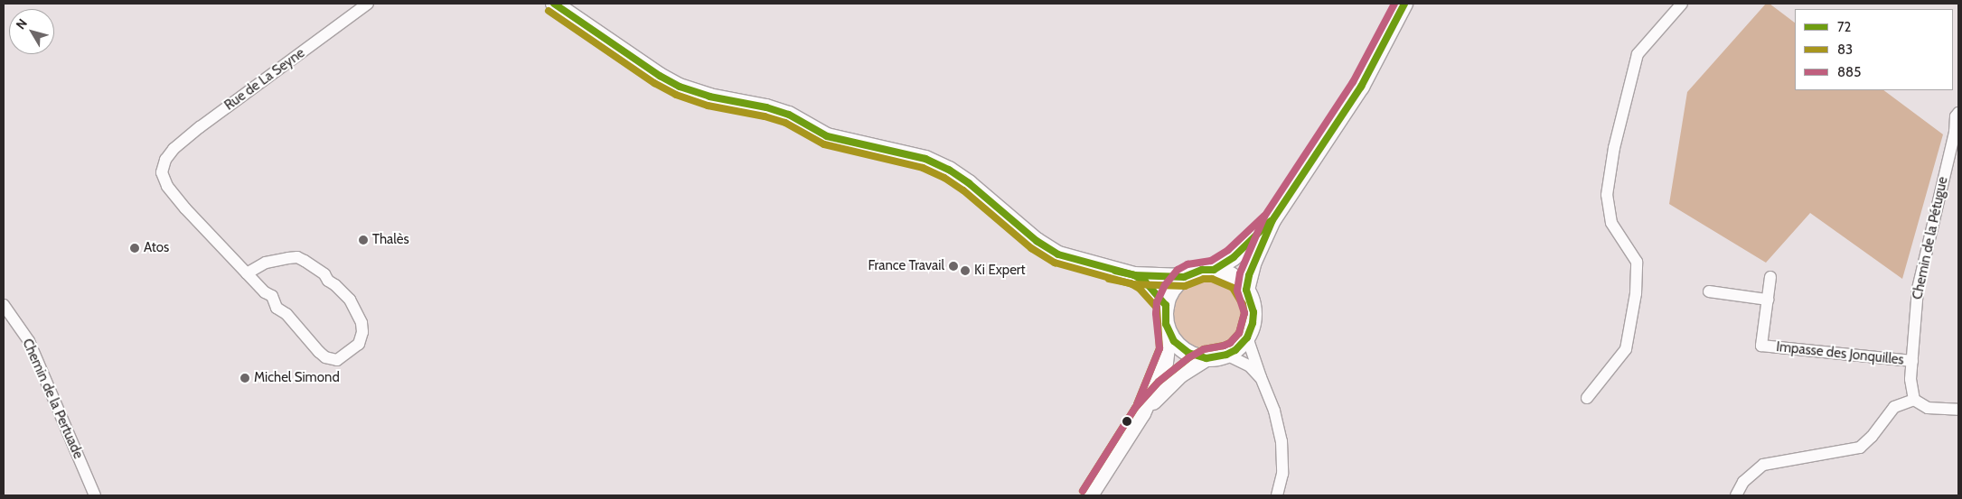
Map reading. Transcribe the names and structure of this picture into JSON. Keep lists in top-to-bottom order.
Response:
{
  "streets": {
    "street": [
      "Rue de La Seyne",
      "Chemin de la Pétugue",
      "Impasse des Jonquilles",
      "Chemin de la Pertuade"
    ]
  },
  "crossings": [
    ["Chemin de la Pétugue", "Impasse des Jonquilles"]
  ],
  "places": [
    "Thalès",
    "Atos",
    "France Travail",
    "Ki Expert",
    "Michel Simond"
  ],
  "lines": ["transit line 72", "transit line 885", "transit line 83"],
  "legend": ["72", "83", "885"],
  "north": "top left"
}
